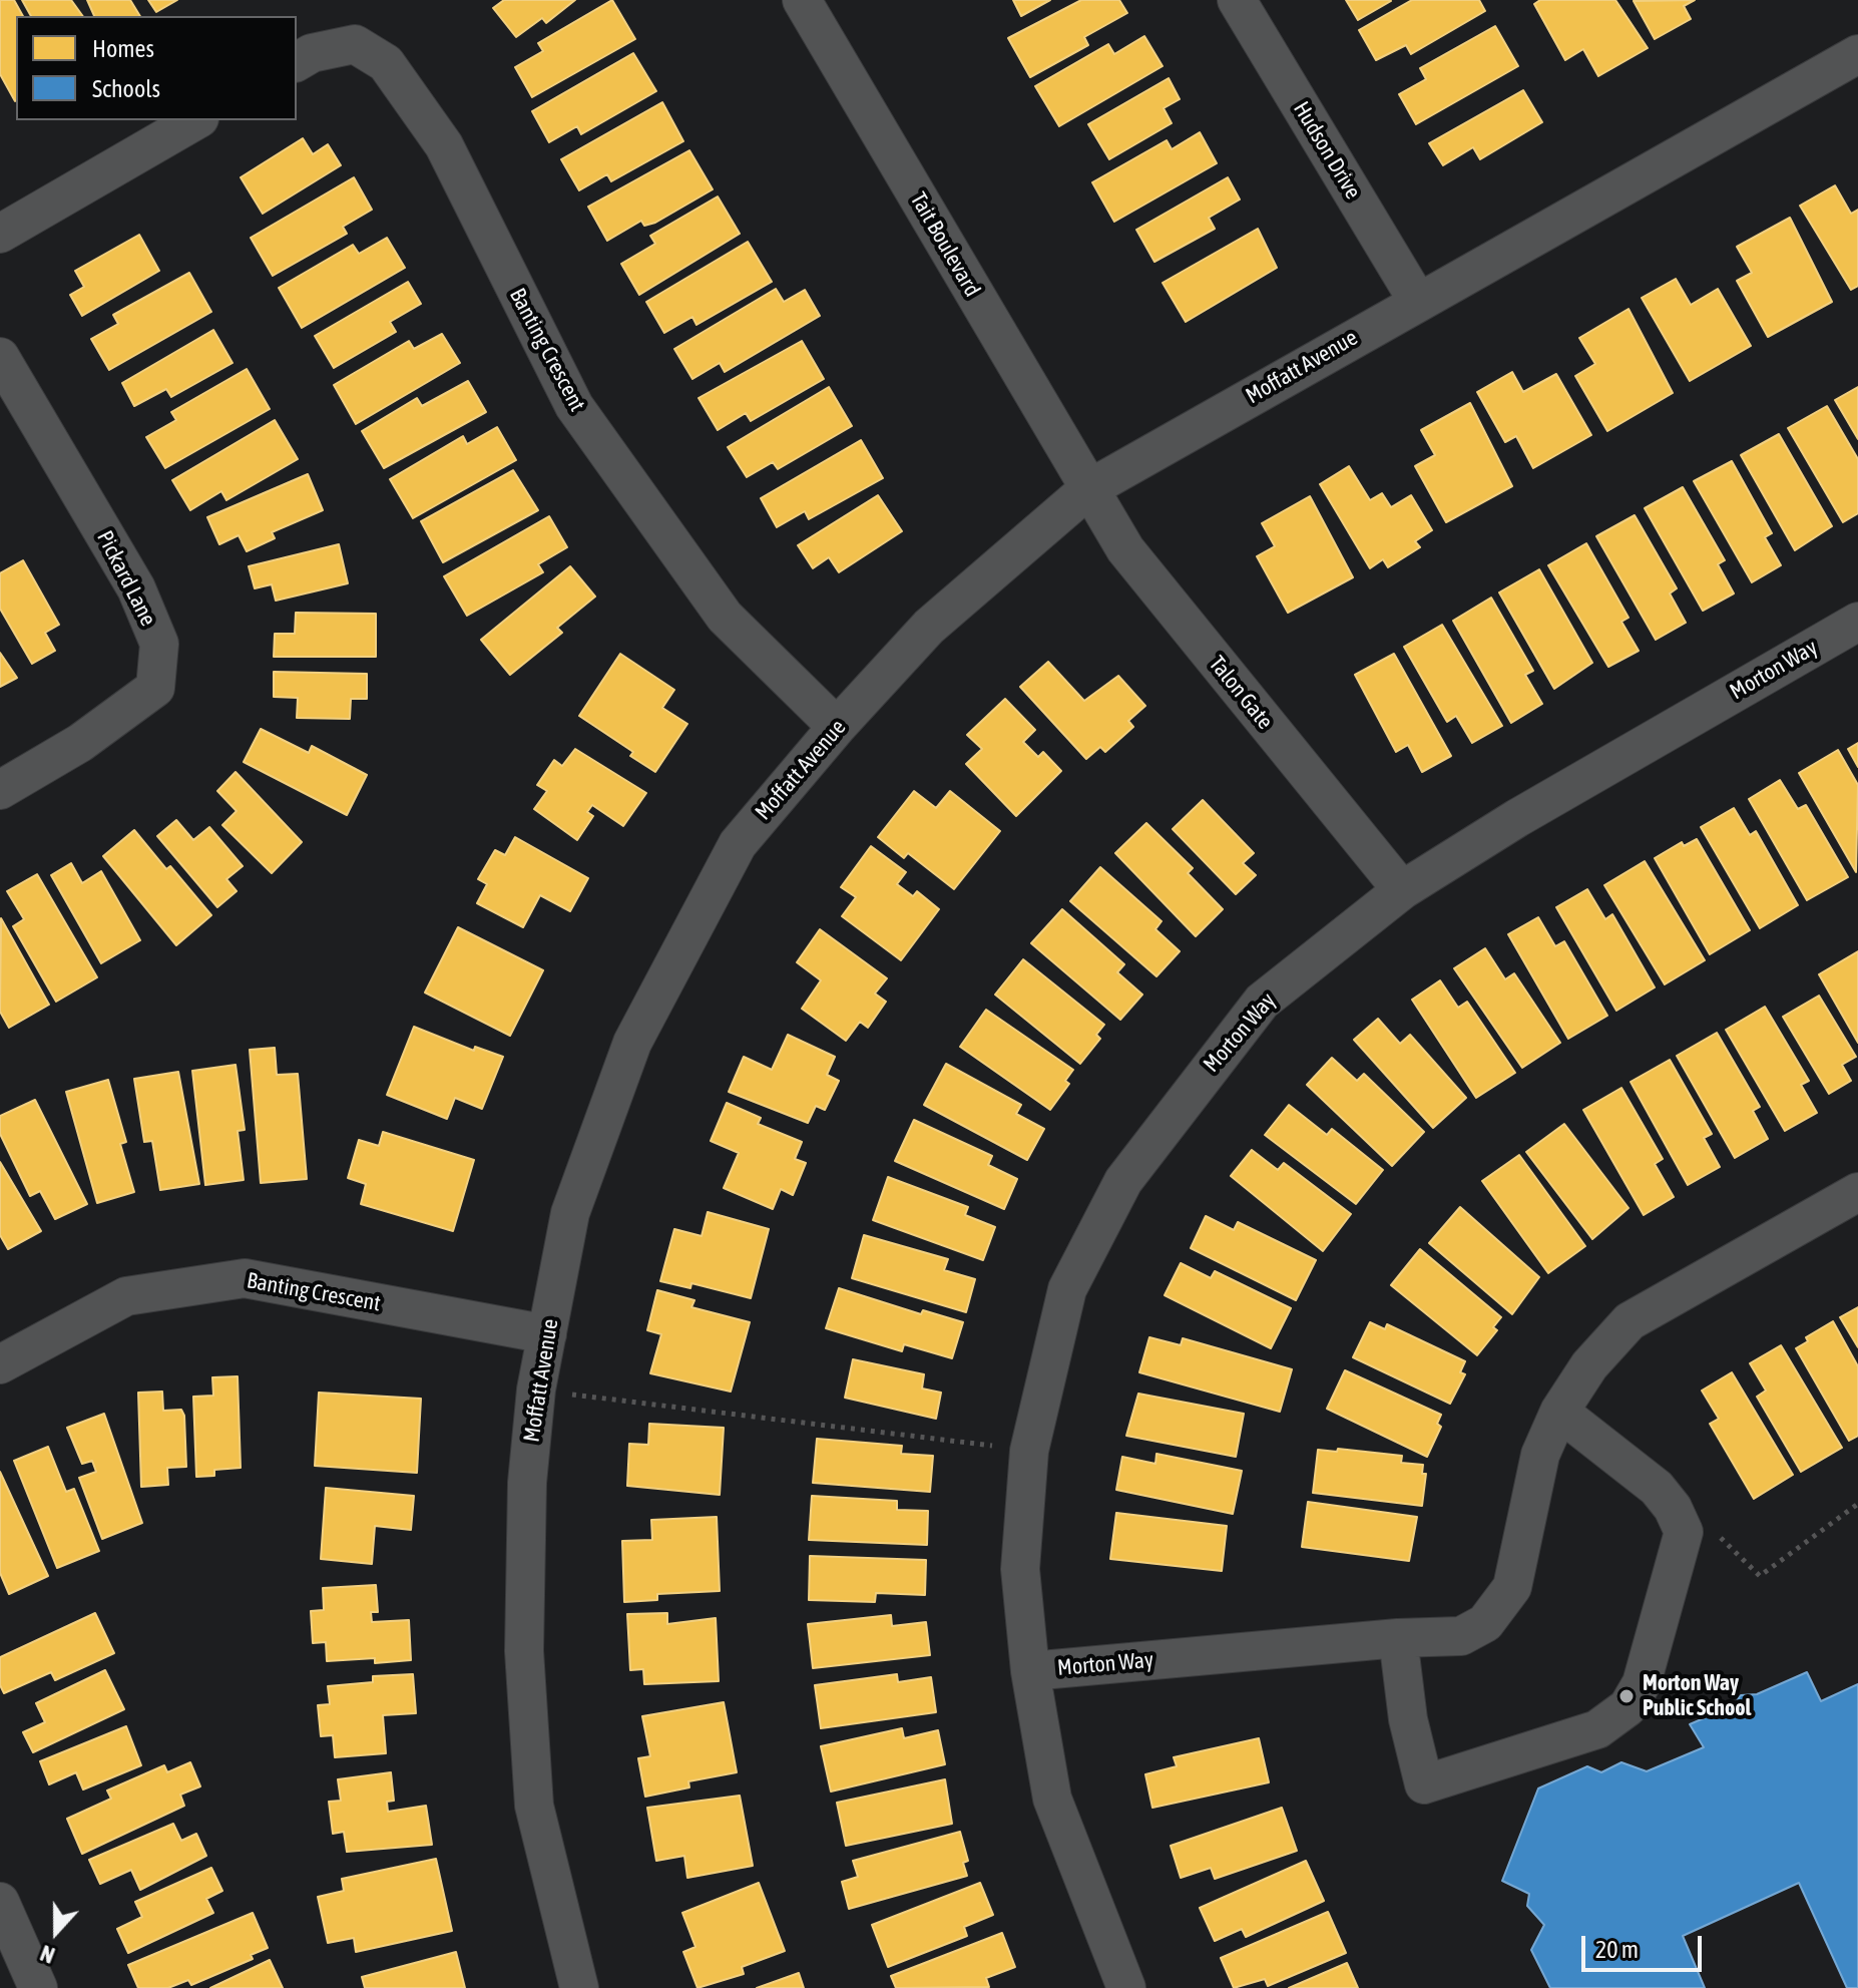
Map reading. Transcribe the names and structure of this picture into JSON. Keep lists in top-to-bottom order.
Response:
{
  "streets": {
    "street": [
      "Hudson Drive",
      "Tait Boulevard",
      "Banting Crescent",
      "Moffatt Avenue",
      "Pickard Lane",
      "Morton Way",
      "Talon Gate"
    ]
  },
  "crossings": [
    ["Hudson Drive", "Moffatt Avenue"],
    ["Tait Boulevard", "Moffatt Avenue"],
    ["Tait Boulevard", "Talon Gate"],
    ["Banting Crescent", "Moffatt Avenue"],
    ["Moffatt Avenue", "Talon Gate"],
    ["Morton Way", "Talon Gate"]
  ],
  "places": ["Morton Way Public School"],
  "legend": ["Homes", "Schools"],
  "scale_bar": "20 m",
  "north": "bottom"
}
